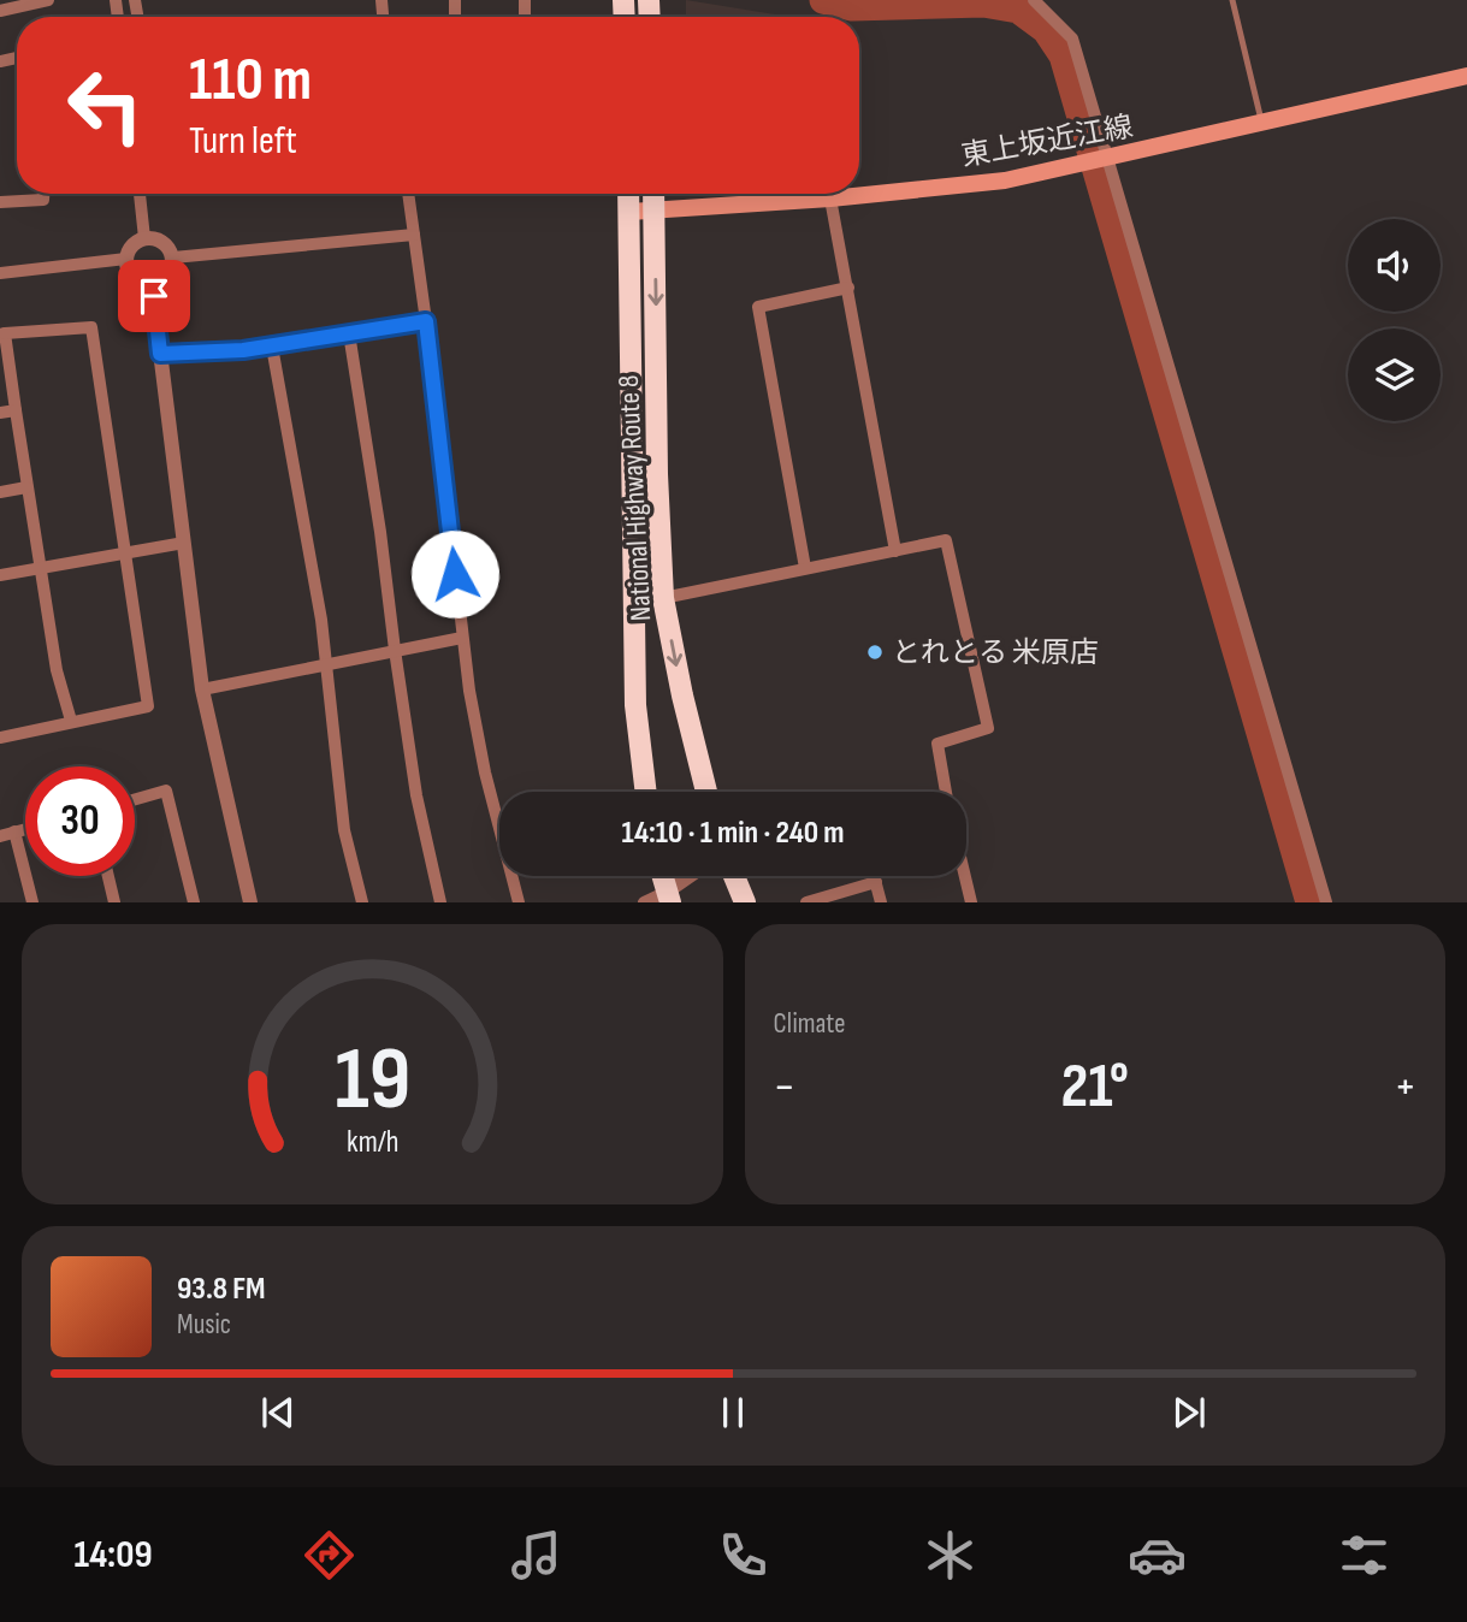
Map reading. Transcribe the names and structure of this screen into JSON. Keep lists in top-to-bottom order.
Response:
{
  "streets": {
    "highway": ["National Highway Route 8"],
    "main road": ["東上坂近江線"]
  },
  "crossings": [
    ["東上坂近江線", "National Highway Route 8"]
  ],
  "places": ["とれとる 米原店"],
  "page": {
    "turn": ["110 m", "Turn left"],
    "limit": "30",
    "trip": "14:10 · 1 min · 240 m",
    "tile": "Climate",
    "heat": ["−", "21°", "+"],
    "song": ["93.8 FM", "Music"],
    "tabs": "14:09",
    "gauge": ["19", "km/h"]
  }
}
